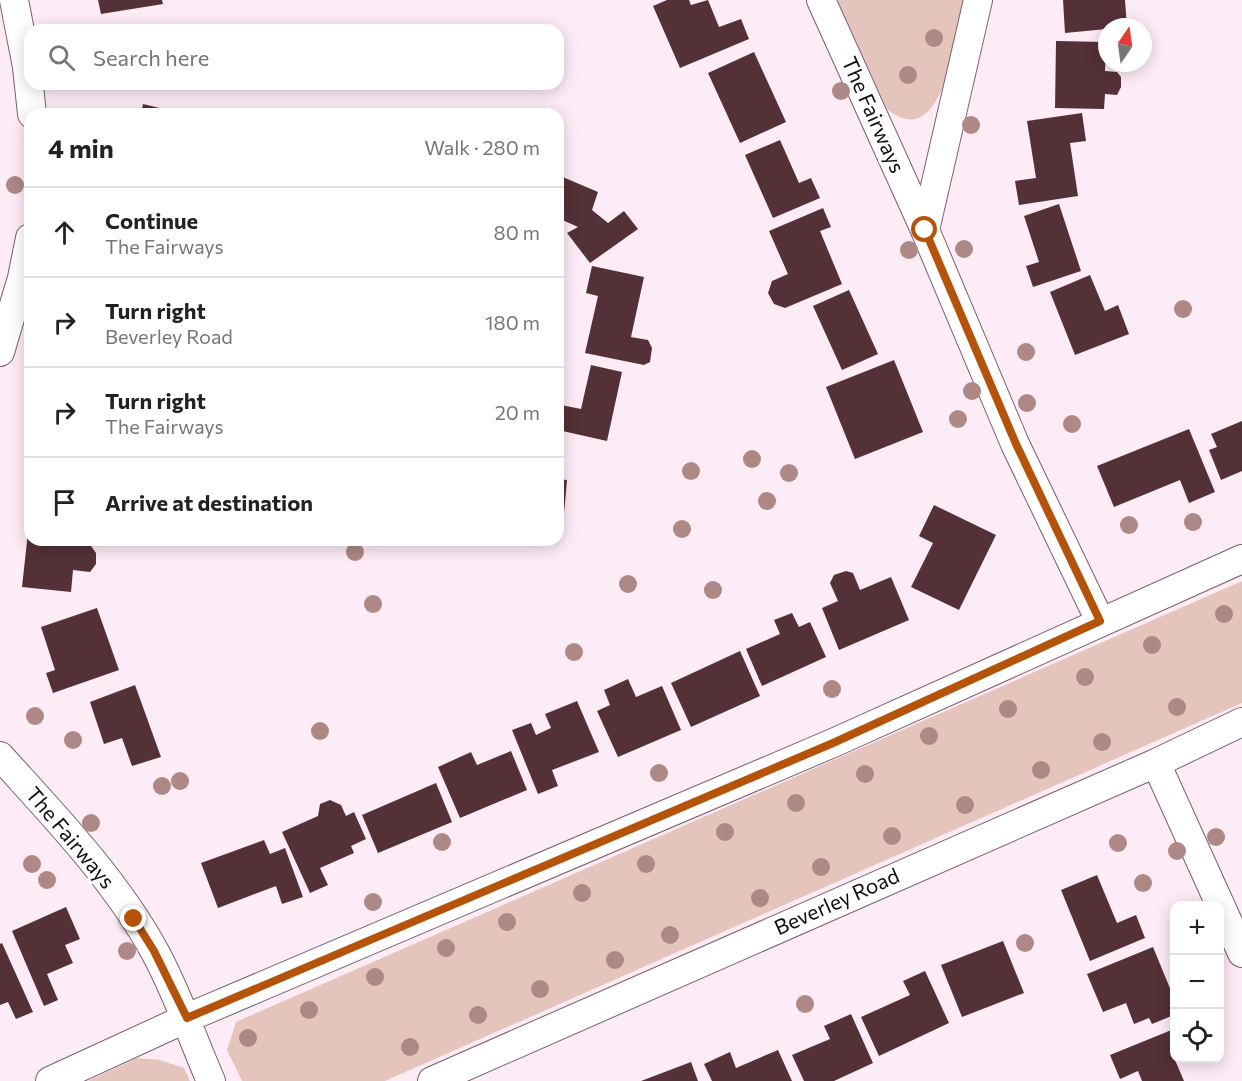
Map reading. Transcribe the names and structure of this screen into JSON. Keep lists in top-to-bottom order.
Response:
{
  "streets": {
    "street": ["The Fairways", "Beverley Road"]
  },
  "north": "top",
  "page": {
    "search": "Search here",
    "heading": ["4 min", "Walk · 280 m"],
    "list": [
      ["Continue", "The Fairways", "80 m"],
      ["Turn right", "Beverley Road", "180 m"],
      ["Turn right", "The Fairways", "20 m"],
      "Arrive at destination"
    ],
    "map_buttons": ["+", "−"]
  }
}
